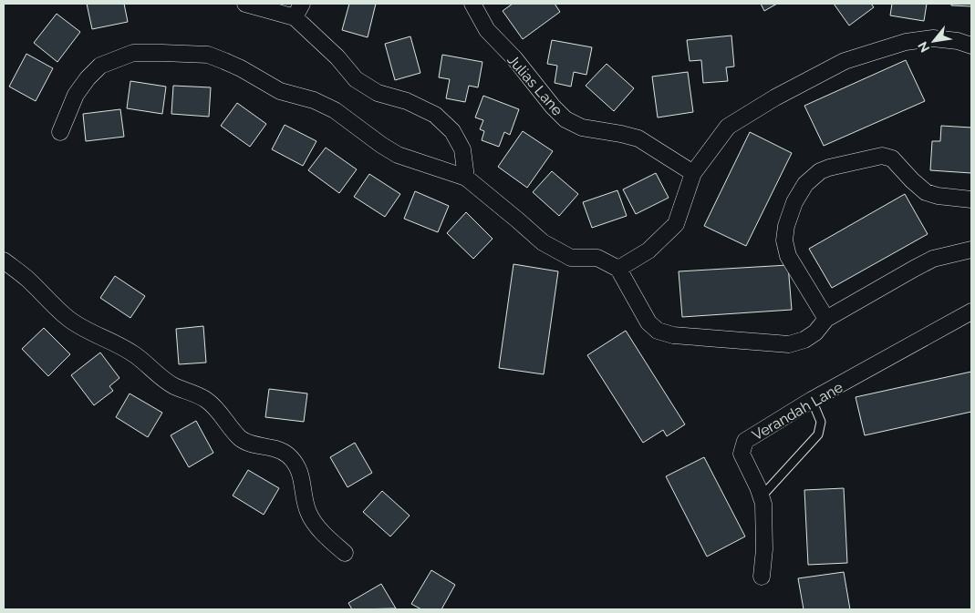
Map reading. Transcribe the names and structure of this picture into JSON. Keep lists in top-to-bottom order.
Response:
{
  "streets": {
    "street": ["Julias Lane", "Verandah Lane"]
  },
  "north": "bottom left"
}
